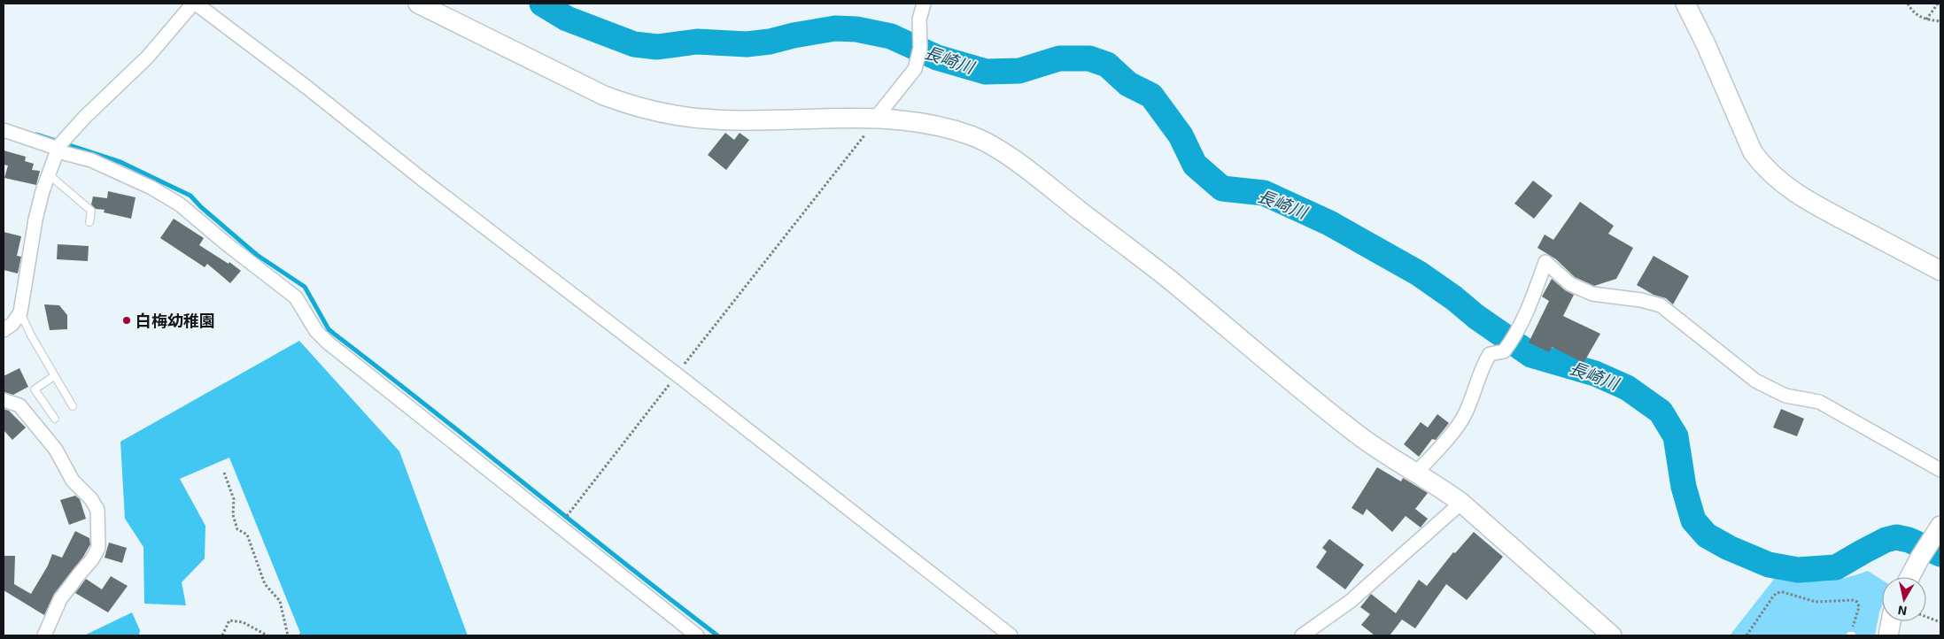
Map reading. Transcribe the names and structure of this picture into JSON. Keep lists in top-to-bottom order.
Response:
{
  "water": ["長崎川"],
  "places": ["白梅幼稚園"],
  "north": "bottom"
}
